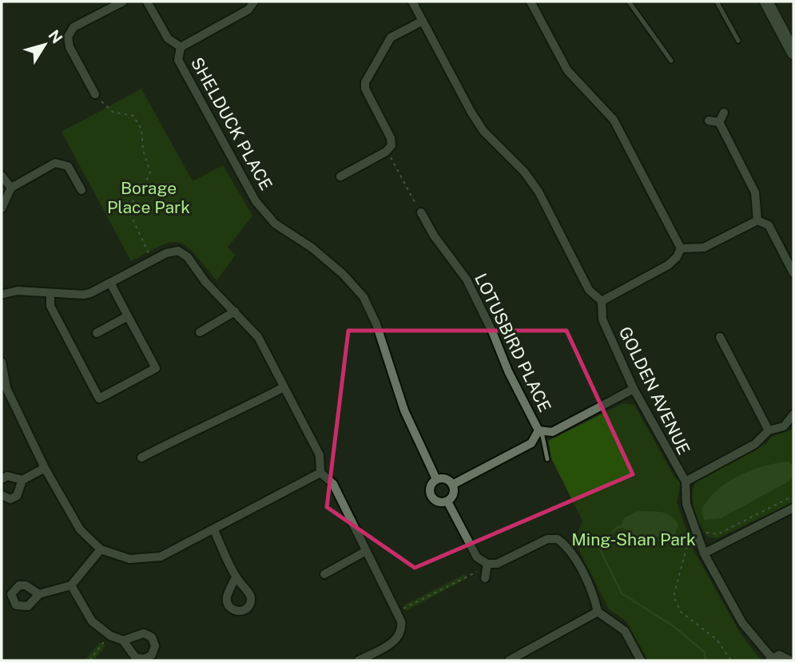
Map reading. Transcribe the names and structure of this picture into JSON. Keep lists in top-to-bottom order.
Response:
{
  "streets": {
    "street": ["SHELDUCK PLACE", "LOTUSBIRD PLACE", "GOLDEN AVENUE"]
  },
  "parks": ["Borage Place Park", "Ming-Shan Park"],
  "north": "top right"
}
